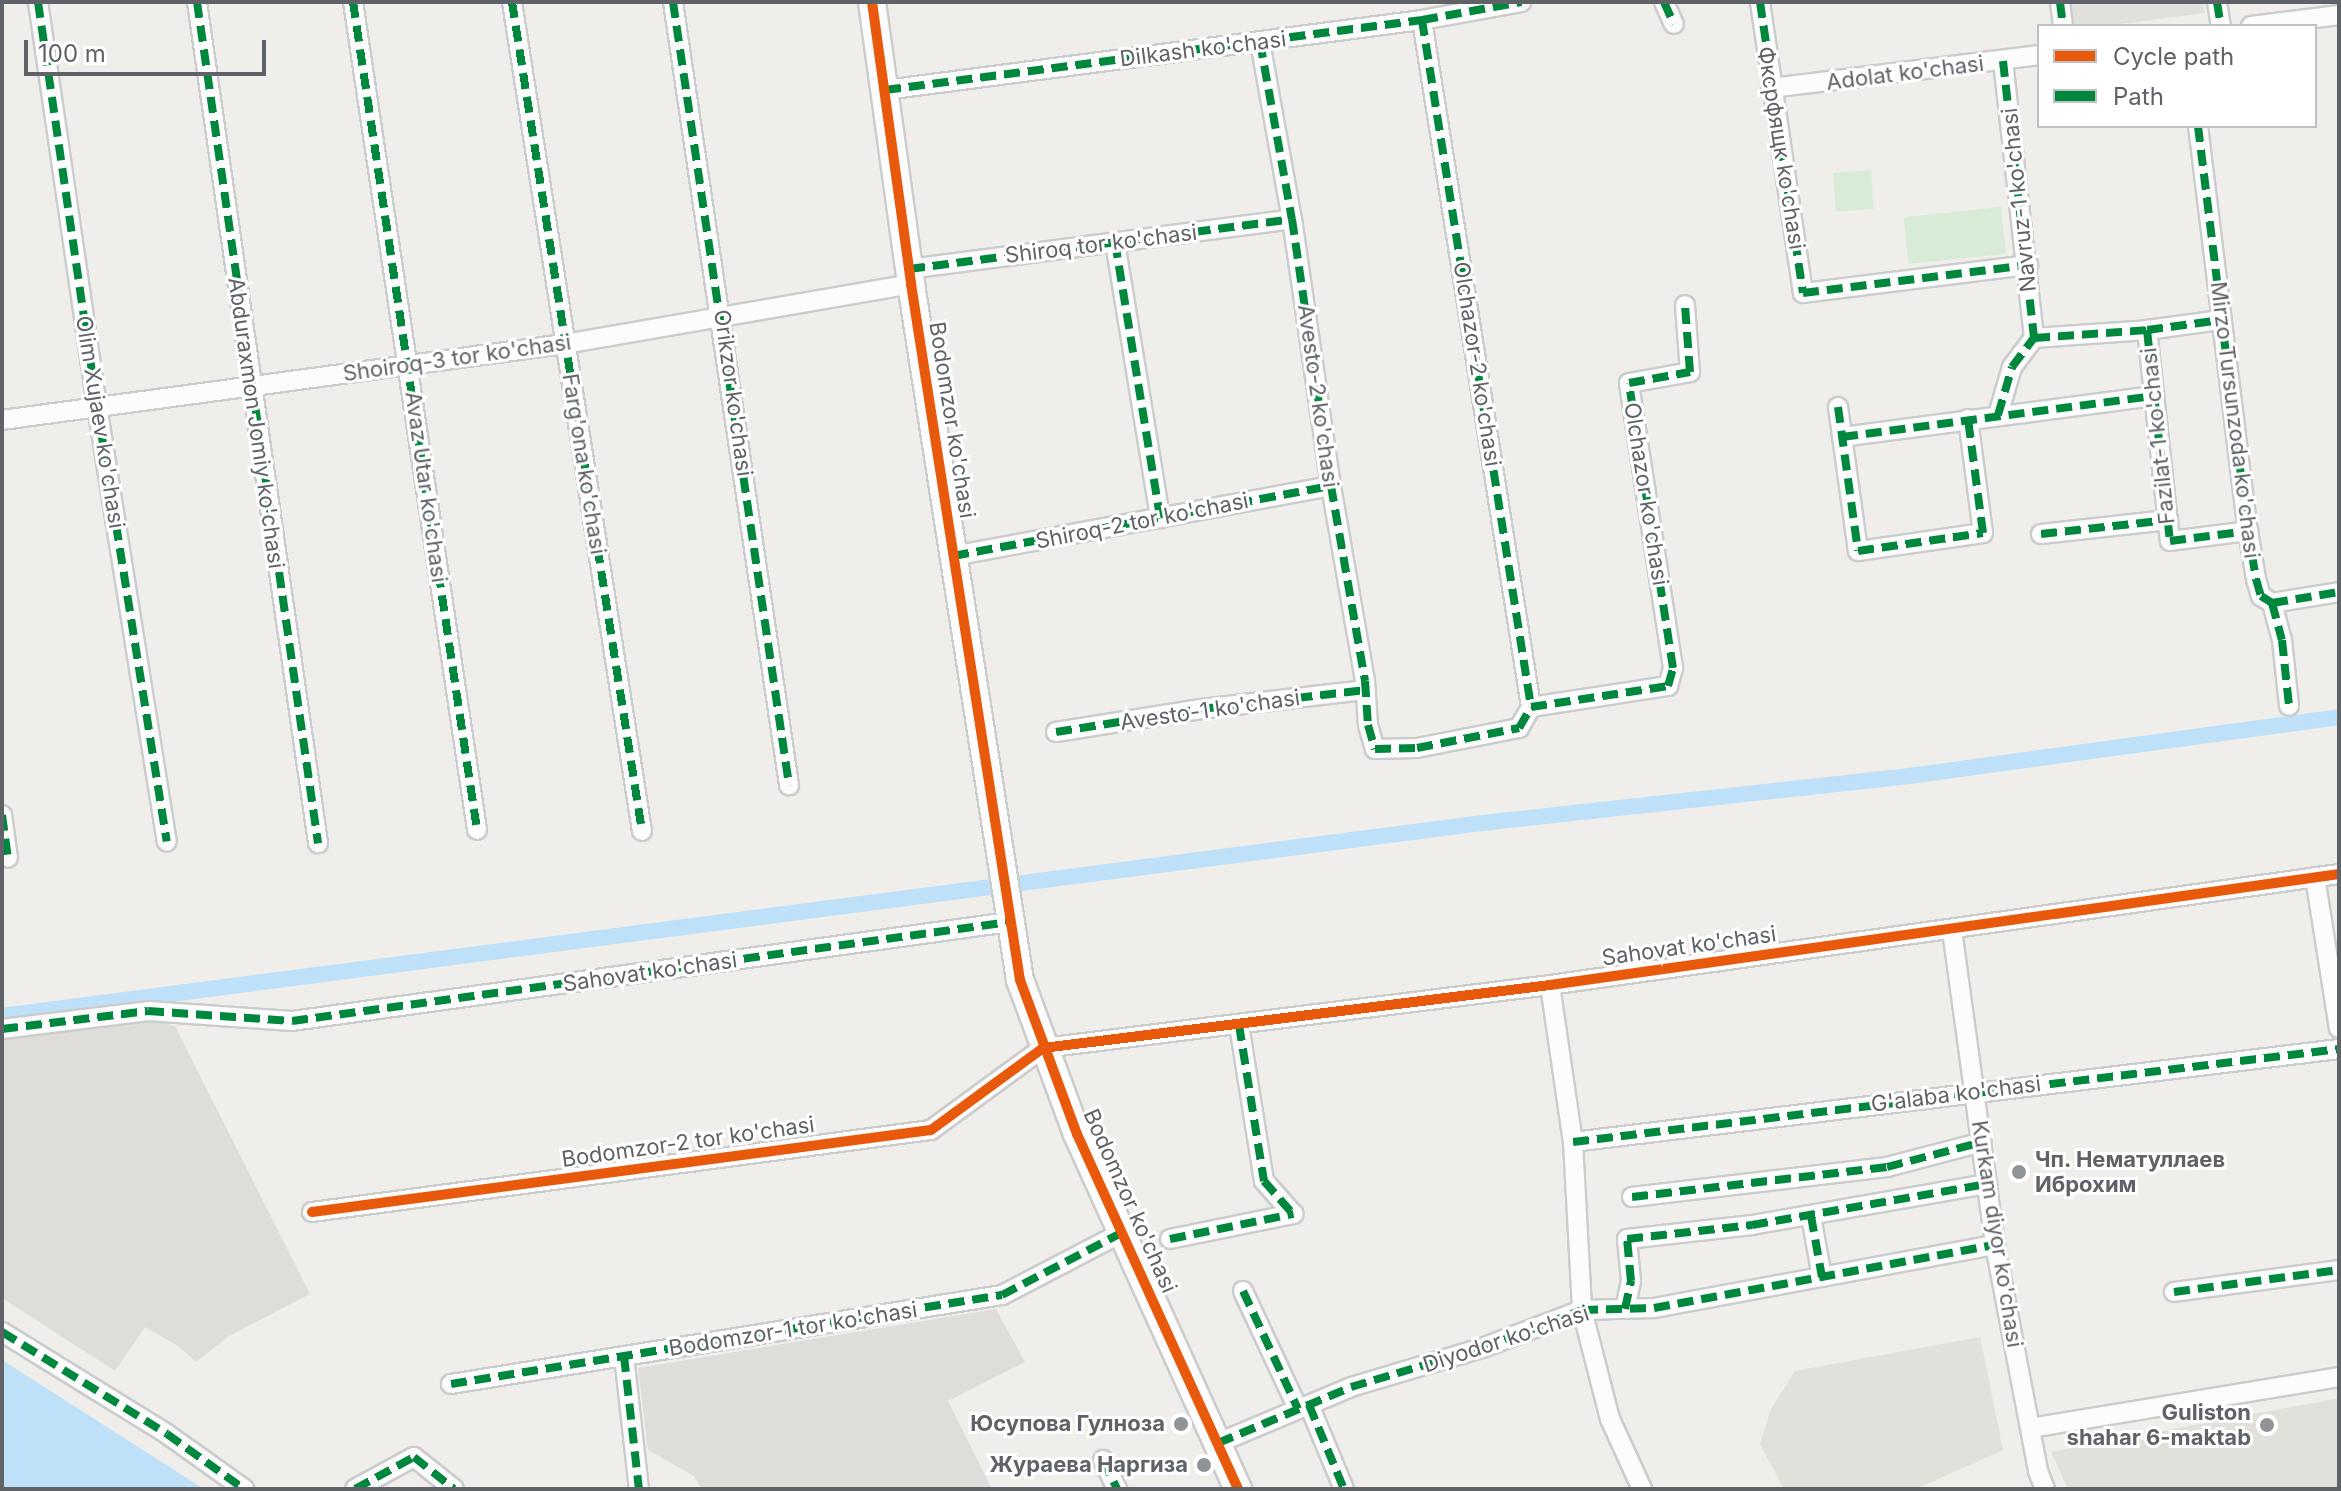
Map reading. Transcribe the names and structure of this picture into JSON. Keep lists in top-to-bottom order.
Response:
{
  "streets": {
    "street": [
      "Dilkash ko'chasi",
      "Adolat ko'chasi",
      "Фксрфящк ko'chasi",
      "Navruz-1 ko'chasi",
      "Shiroq tor ko'chasi",
      "Shoiroq-3 tor ko'chasi",
      "Olchazor-2 ko'chasi",
      "Orikzor ko'chasi",
      "Avesto-2 ko'chasi",
      "Bodomzor ko'chasi",
      "Mirzo Tursunzoda ko'chasi",
      "Olim Xujaev ko'chasi",
      "Abduraxmon Jomiy ko'chasi",
      "Fazilat-1 ko'chasi",
      "Farg'ona ko'chasi",
      "Avaz Utar ko'chasi",
      "Olchazor ko'chasi",
      "Shiroq-2 tor ko'chasi",
      "Avesto-1 ko'chasi",
      "Sahovat ko'chasi",
      "G'alaba ko'chasi",
      "Bodomzor-2 tor ko'chasi",
      "Kurkam diyor ko'chasi",
      "Bodomzor-1 tor ko'chasi",
      "Diyodor ko'chasi"
    ]
  },
  "crossings": [
    ["Dilkash ko'chasi", "Olchazor-2 ko'chasi"],
    ["Dilkash ko'chasi", "Avesto-2 ko'chasi"],
    ["Dilkash ko'chasi", "Bodomzor ko'chasi"],
    ["Adolat ko'chasi", "Фксрфящк ko'chasi"],
    ["Adolat ko'chasi", "Navruz-1 ko'chasi"],
    ["Фксрфящк ko'chasi", "Navruz-1 ko'chasi"],
    ["Shiroq tor ko'chasi", "Shoiroq-3 tor ko'chasi"],
    ["Shiroq tor ko'chasi", "Avesto-2 ko'chasi"],
    ["Shiroq tor ko'chasi", "Bodomzor ko'chasi"],
    ["Shoiroq-3 tor ko'chasi", "Orikzor ko'chasi"],
    ["Shoiroq-3 tor ko'chasi", "Bodomzor ko'chasi"],
    ["Shoiroq-3 tor ko'chasi", "Olim Xujaev ko'chasi"],
    ["Shoiroq-3 tor ko'chasi", "Abduraxmon Jomiy ko'chasi"],
    ["Shoiroq-3 tor ko'chasi", "Farg'ona ko'chasi"],
    ["Shoiroq-3 tor ko'chasi", "Avaz Utar ko'chasi"],
    ["Olchazor-2 ko'chasi", "Avesto-2 ko'chasi"],
    ["Olchazor-2 ko'chasi", "Olchazor ko'chasi"],
    ["Avesto-2 ko'chasi", "Olchazor ko'chasi"],
    ["Avesto-2 ko'chasi", "Shiroq-2 tor ko'chasi"],
    ["Avesto-2 ko'chasi", "Avesto-1 ko'chasi"],
    ["Bodomzor ko'chasi", "Shiroq-2 tor ko'chasi"],
    ["Bodomzor ko'chasi", "Sahovat ko'chasi"],
    ["Bodomzor ko'chasi", "Bodomzor-2 tor ko'chasi"],
    ["Bodomzor ko'chasi", "Bodomzor-1 tor ko'chasi"],
    ["Bodomzor ko'chasi", "Diyodor ko'chasi"],
    ["Mirzo Tursunzoda ko'chasi", "Fazilat-1 ko'chasi"],
    ["Sahovat ko'chasi", "Bodomzor-2 tor ko'chasi"],
    ["Sahovat ko'chasi", "Kurkam diyor ko'chasi"],
    ["G'alaba ko'chasi", "Kurkam diyor ko'chasi"],
    ["Kurkam diyor ko'chasi", "Diyodor ko'chasi"]
  ],
  "places": [
    "Чп. Нематуллаев Иброхим",
    "Юсупова Гулноза",
    "Guliston shahar 6-maktab",
    "Жураева Наргиза"
  ],
  "legend": ["Cycle path", "Path"],
  "scale_bar": "100 m"
}
